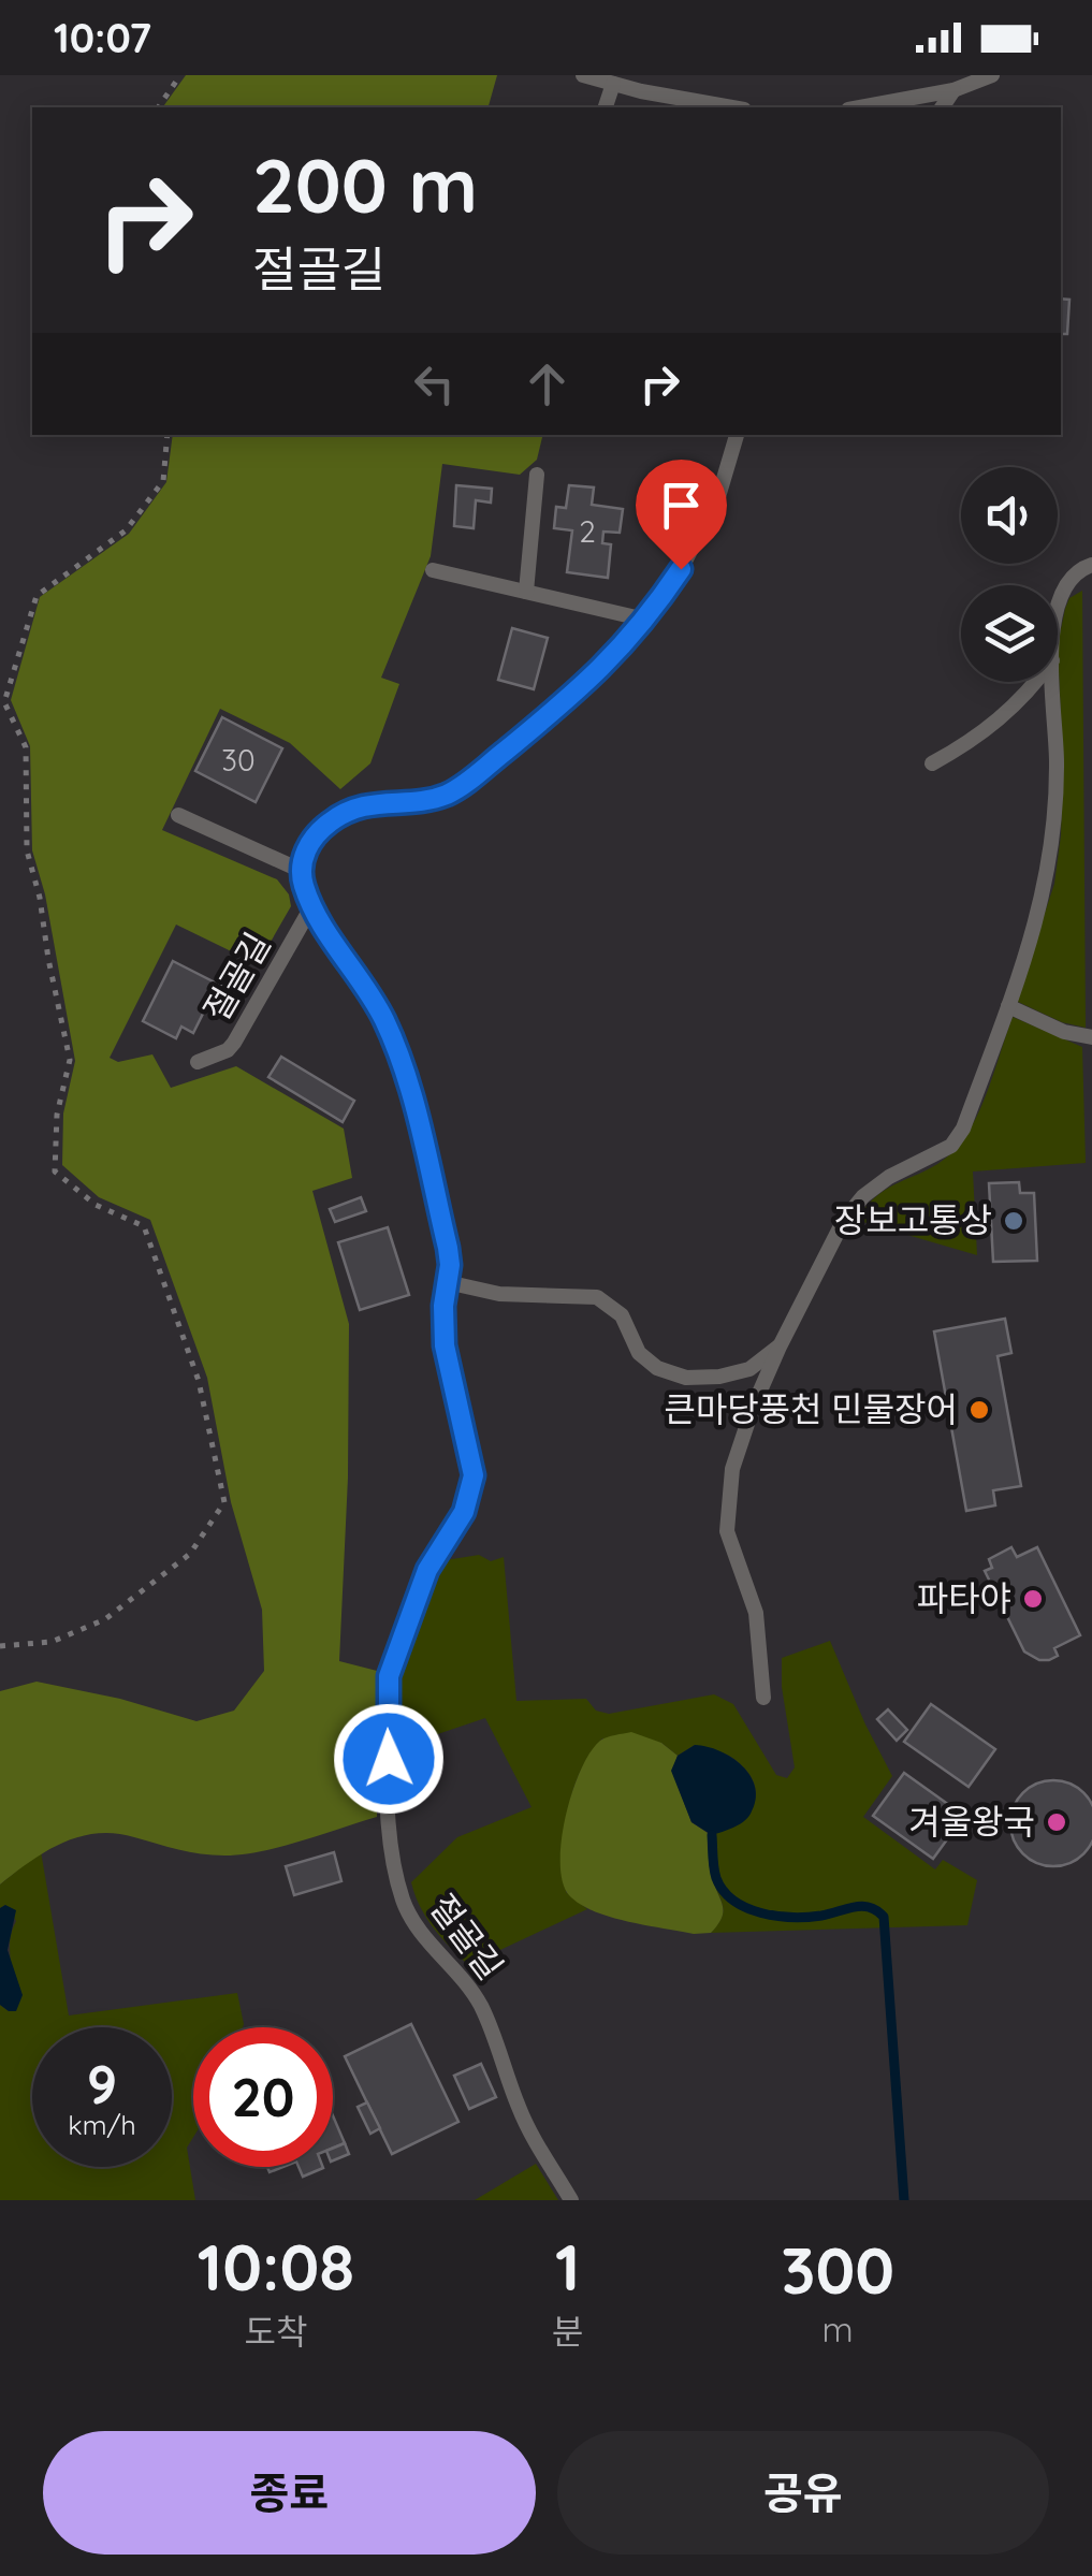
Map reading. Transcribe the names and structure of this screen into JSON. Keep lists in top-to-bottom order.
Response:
{
  "streets": {
    "lane": ["절골길"]
  },
  "places": [
    "장보고통상",
    "큰마당풍천 민물장어",
    "파타야",
    "겨울왕국"
  ],
  "house_numbers": ["2", "30"],
  "page": {
    "status": "10:07",
    "turn": ["200 m", "절골길"],
    "speed": "9 km/h",
    "limit": "20",
    "eta": [
      "10:08",
      "도착",
      "1",
      "분",
      "300",
      "m"
    ],
    "buttons": ["종료", "공유"]
  }
}
